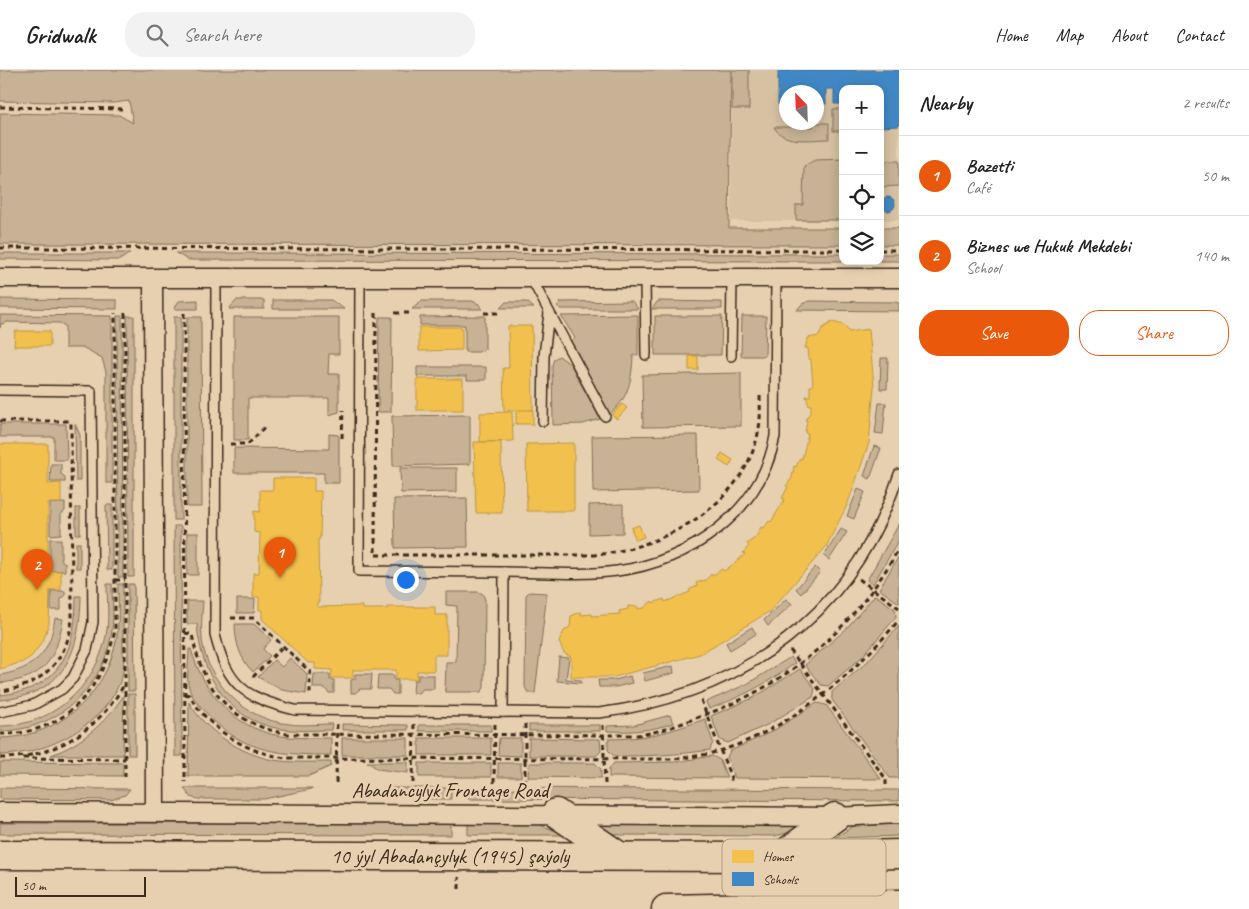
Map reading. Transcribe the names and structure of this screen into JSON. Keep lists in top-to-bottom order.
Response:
{
  "streets": {
    "main road": ["10 ýyl Abadançylyk (1945) şaýoly"],
    "street": ["Abadancylyk Frontage Road"]
  },
  "legend": ["Homes", "Schools"],
  "scale_bar": "50 m",
  "north": "top left",
  "page": {
    "header": "Gridwalk",
    "search": "Search here",
    "nav": [
      "Home",
      "Map",
      "About",
      "Contact"
    ],
    "heading": ["Nearby", "2 results"],
    "map_buttons": ["+", "−"],
    "list": [
      {
        "mark": "1",
        "name": "Bazetti",
        "note": "Café",
        "value": "50 m"
      },
      {
        "mark": "2",
        "name": "Biznes we Hukuk Mekdebi",
        "note": "School",
        "value": "140 m"
      }
    ],
    "buttons": ["Save", "Share"],
    "pins": ["1", "2"],
    "scale": "50 m"
  }
}
